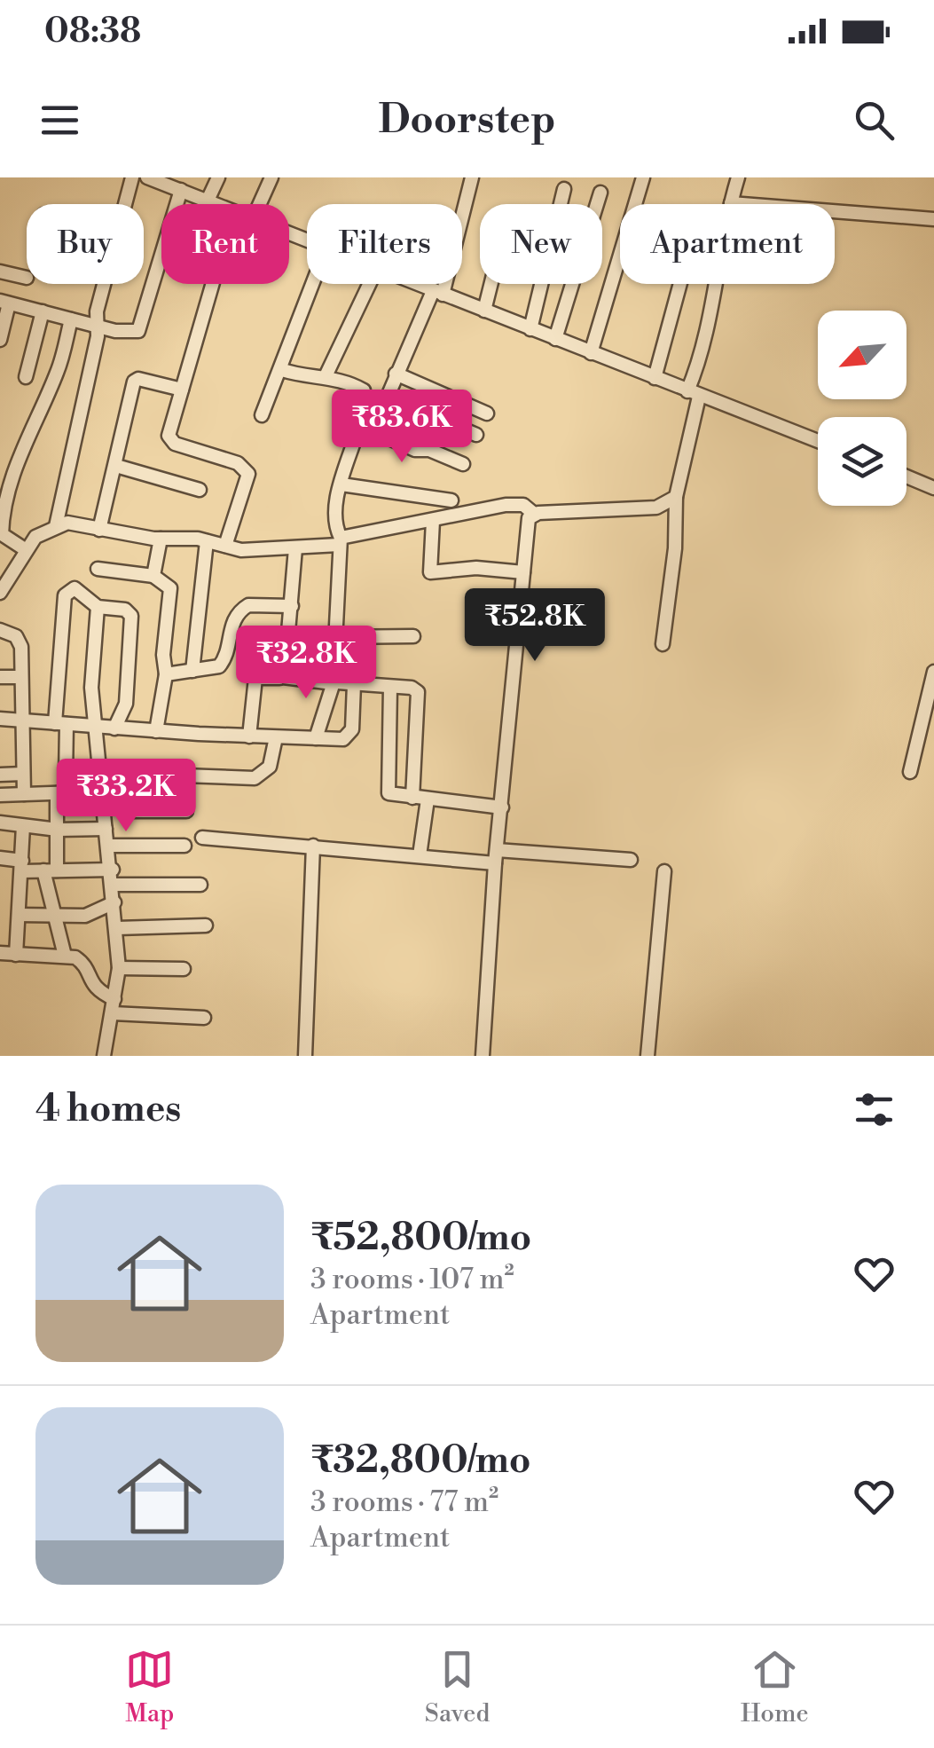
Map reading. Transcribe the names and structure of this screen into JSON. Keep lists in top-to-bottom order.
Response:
{
  "north": "bottom left",
  "page": {
    "status": "08:38",
    "header": "Doorstep",
    "chip": [
      "Buy",
      "Rent",
      "Filters",
      "New",
      "Apartment"
    ],
    "price": [
      "₹83.6K",
      "₹52.8K",
      "₹32.8K",
      "₹33.2K"
    ],
    "heading": "4 homes",
    "list": [
      {
        "name": "₹52,800/mo",
        "note": "3 rooms · 107 m² · Apartment"
      },
      {
        "name": "₹32,800/mo",
        "note": "3 rooms · 77 m² · Apartment"
      }
    ],
    "tabs": ["Map", "Saved", "Home"]
  }
}
